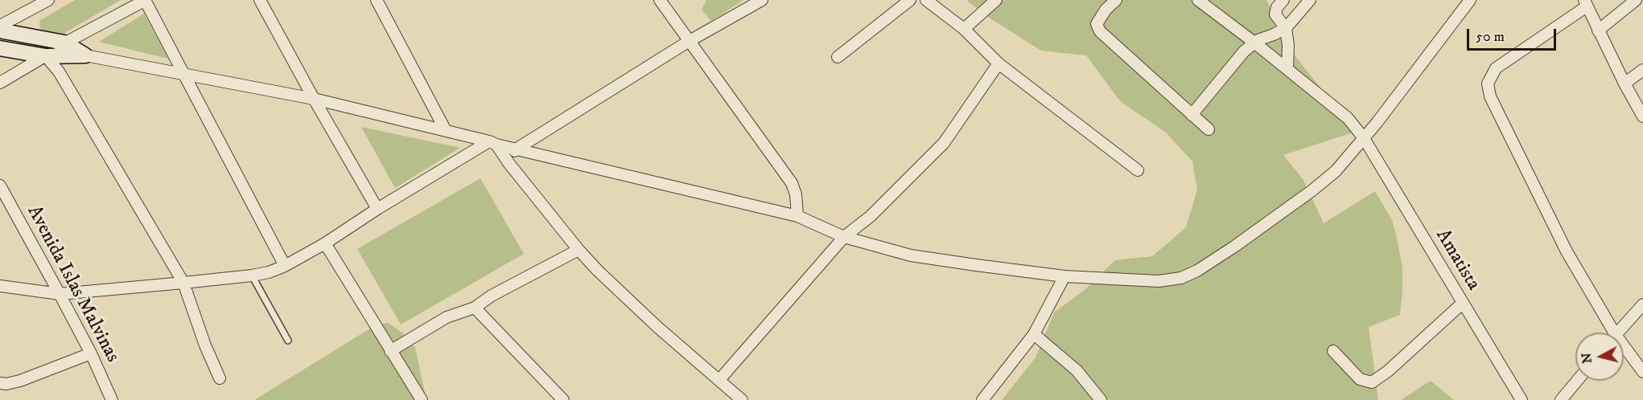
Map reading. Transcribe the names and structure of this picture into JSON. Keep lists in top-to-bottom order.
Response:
{
  "streets": {
    "street": ["Amatista", "Avenida Islas Malvinas"]
  },
  "scale_bar": "50 m",
  "north": "left"
}
